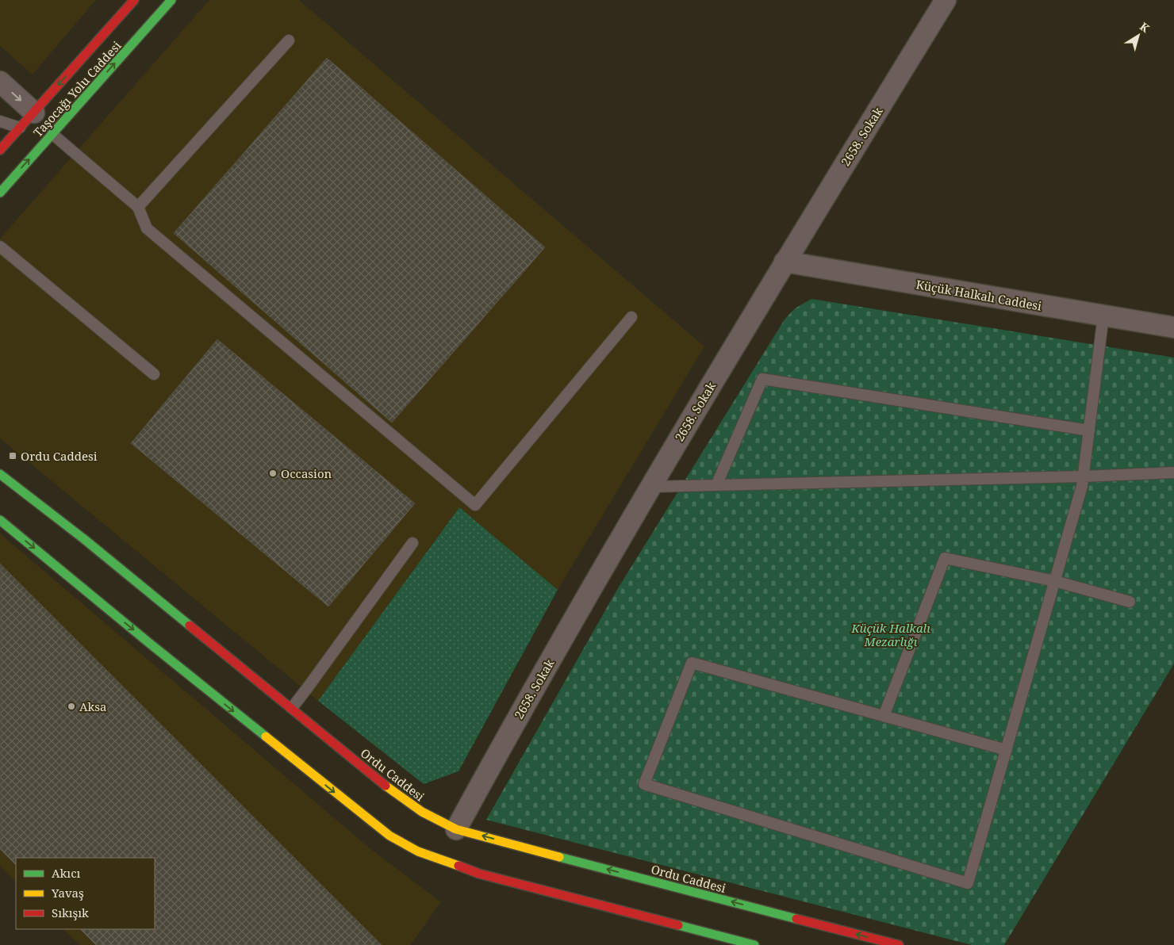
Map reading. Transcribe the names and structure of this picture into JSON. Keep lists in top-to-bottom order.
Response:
{
  "streets": {
    "main road": ["Taşocağı Yolu Caddesi", "Ordu Caddesi"],
    "street": ["2658. Sokak", "Küçük Halkalı Caddesi"]
  },
  "crossings": [
    ["2658. Sokak", "Küçük Halkalı Caddesi"],
    ["2658. Sokak", "Ordu Caddesi"]
  ],
  "parks": ["Küçük Halkalı Mezarlığı"],
  "places": {
    "transit": ["Ordu Caddesi"],
    "other": ["Occasion", "Aksa"]
  },
  "legend": ["Akıcı", "Yavaş", "Sıkışık"],
  "north": "top right"
}
